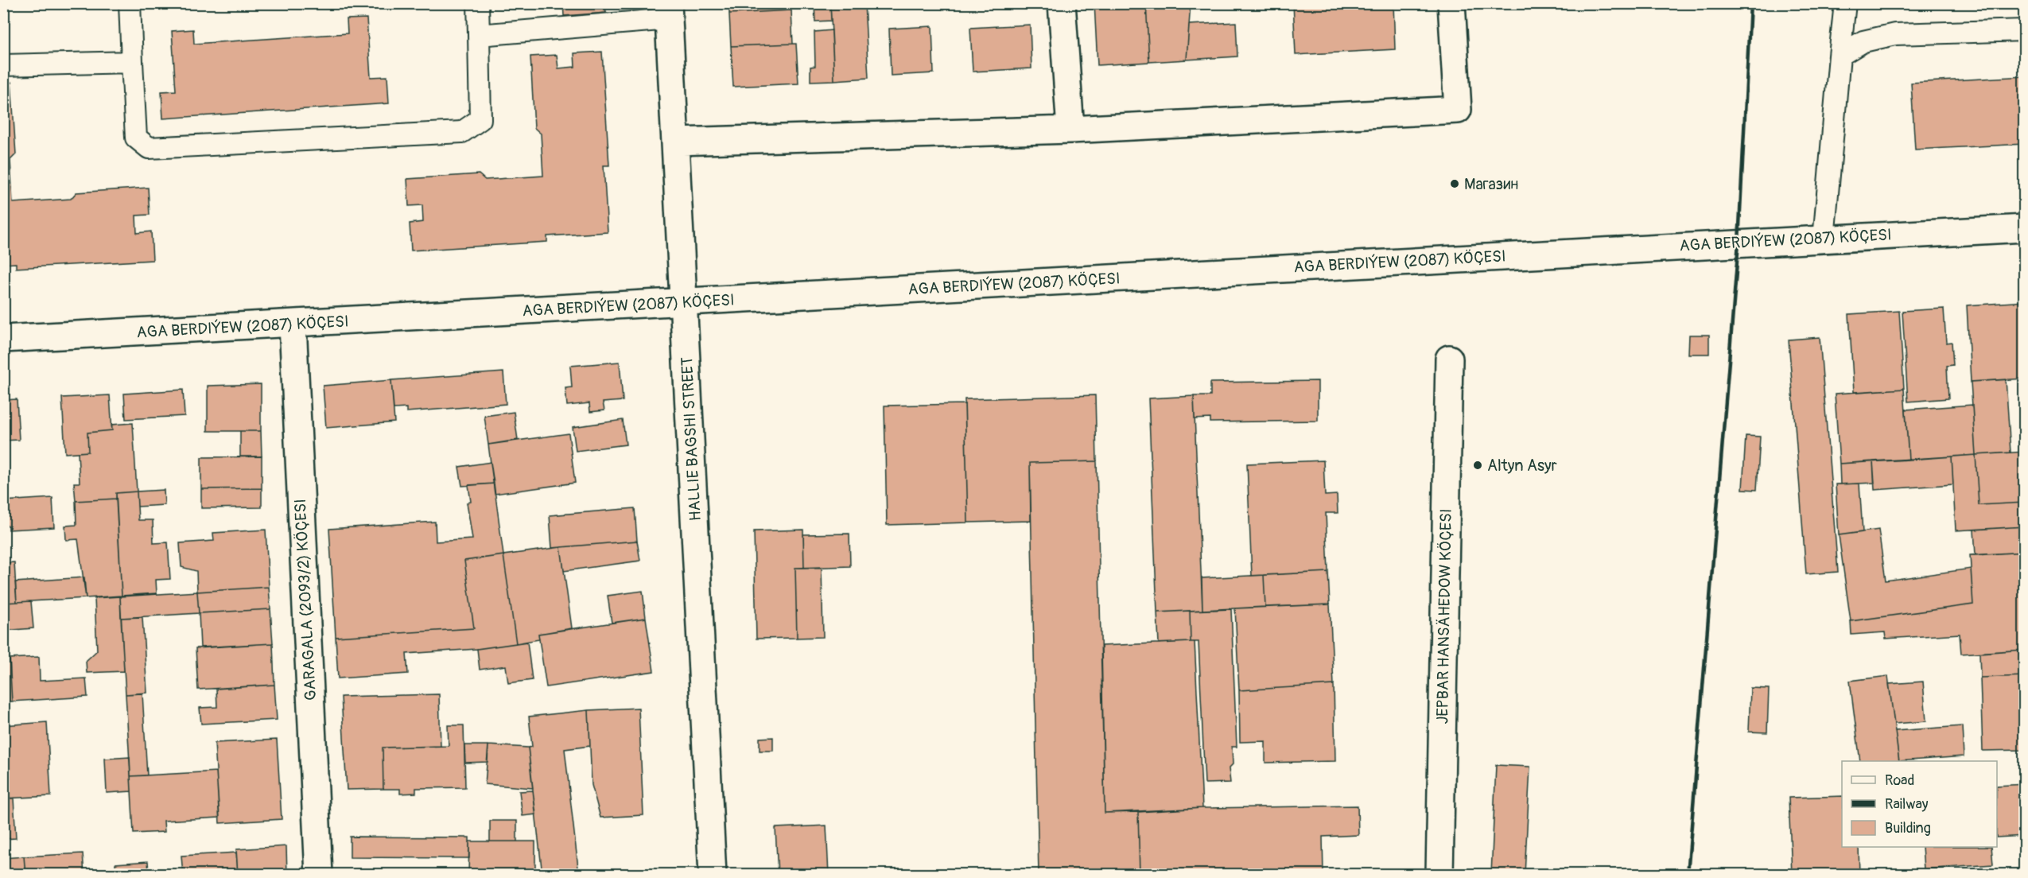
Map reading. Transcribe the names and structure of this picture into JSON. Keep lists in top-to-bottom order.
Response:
{
  "streets": {
    "street": [
      "AGA BERDIÝEW (2087) KÖÇESI",
      "HALLIE BAGSHI STREET",
      "GARAGALA (2093/2) KÖÇESI",
      "JEPBAR HANSÄHEDOW KÖÇESI"
    ]
  },
  "crossings": [
    ["AGA BERDIÝEW (2087) KÖÇESI", "HALLIE BAGSHI STREET"],
    ["AGA BERDIÝEW (2087) KÖÇESI", "GARAGALA (2093/2) KÖÇESI"]
  ],
  "places": ["Магазин", "Altyn Asyr"],
  "legend": ["Road", "Railway", "Building"]
}
